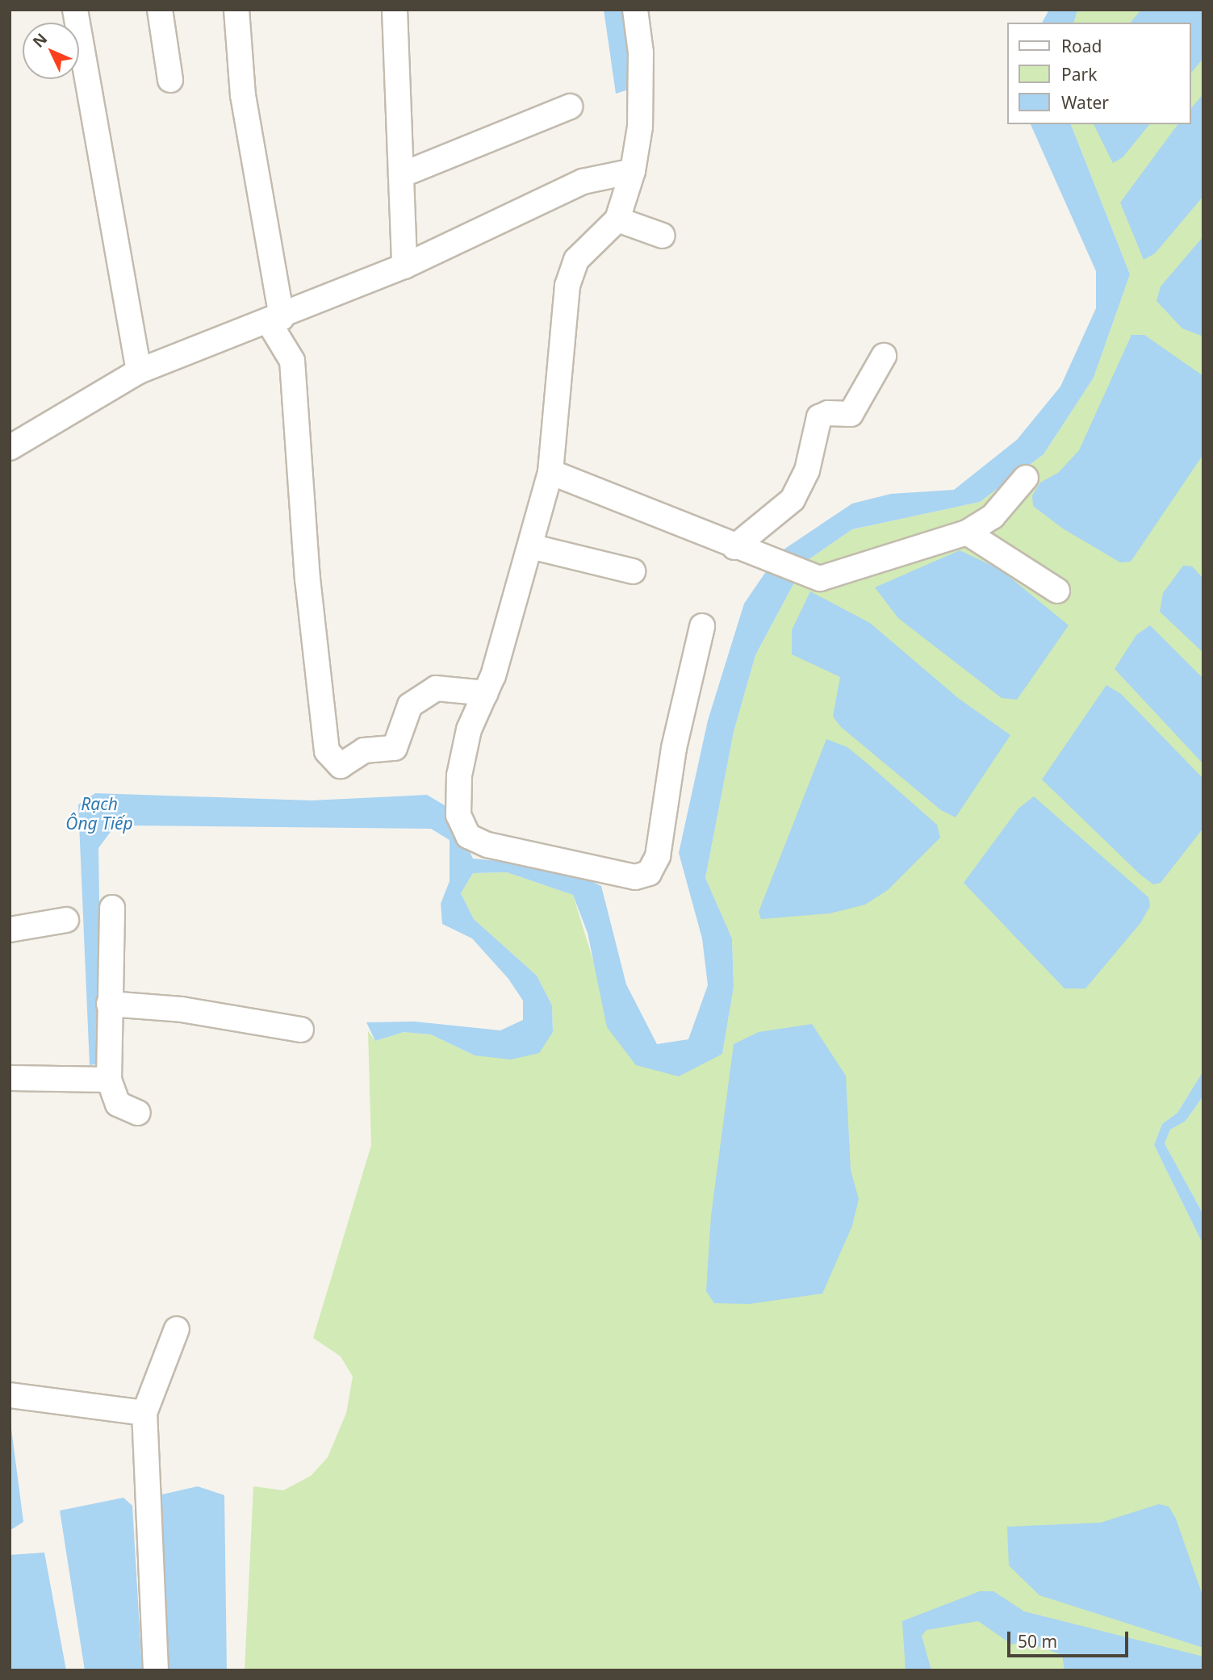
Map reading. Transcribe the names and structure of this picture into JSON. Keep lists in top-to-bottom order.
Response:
{
  "water": ["Rạch Ông Tiếp"],
  "legend": ["Road", "Park", "Water"],
  "scale_bar": "50 m",
  "north": "top left"
}
